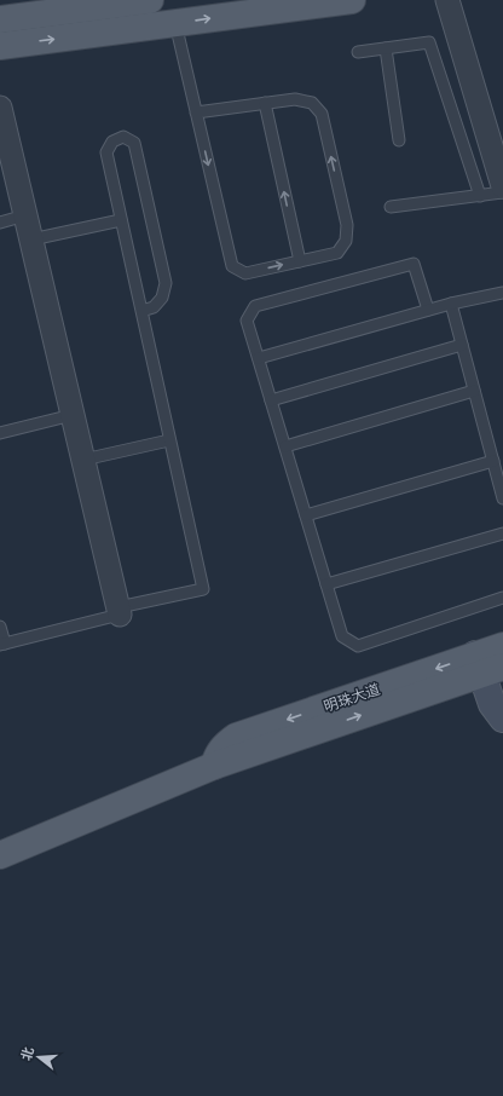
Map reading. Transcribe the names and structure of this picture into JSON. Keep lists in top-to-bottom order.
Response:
{
  "streets": {
    "main road": ["明珠大道"]
  },
  "north": "left"
}
